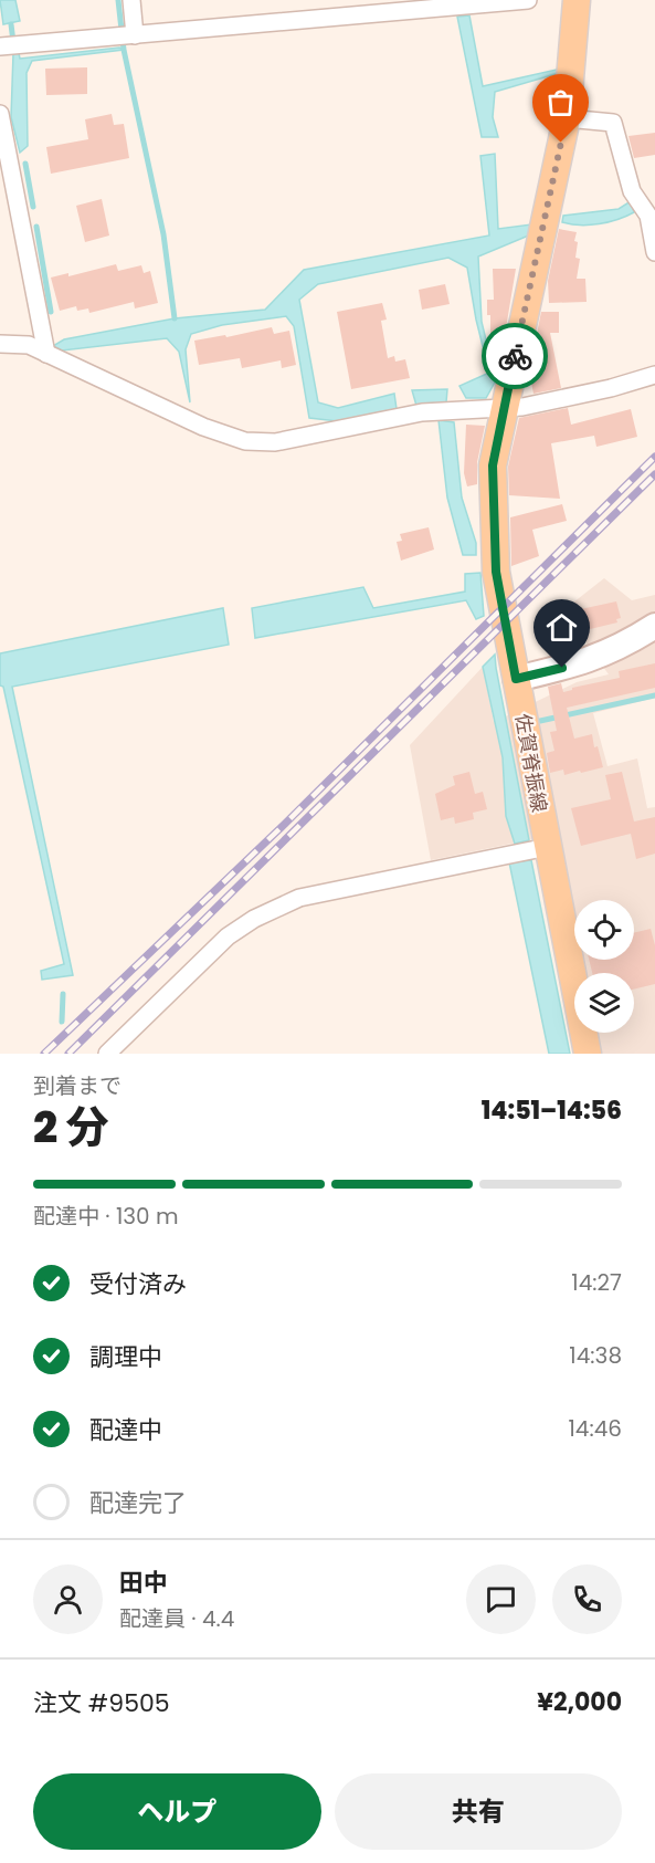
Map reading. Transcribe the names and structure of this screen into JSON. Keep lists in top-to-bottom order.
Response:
{
  "streets": {
    "main road": ["佐賀脊振線"]
  },
  "page": {
    "heading": ["2 分", "到着まで", "14:51–14:56"],
    "panel": [
      "田中",
      "配達員 · 4.4",
      "注文 #9505",
      "¥2,000"
    ],
    "bar": "配達中 · 130 m",
    "list": [
      ["受付済み", "14:27"],
      ["調理中", "14:38"],
      ["配達中", "14:46"],
      "配達完了"
    ],
    "buttons": ["ヘルプ", "共有"]
  }
}
